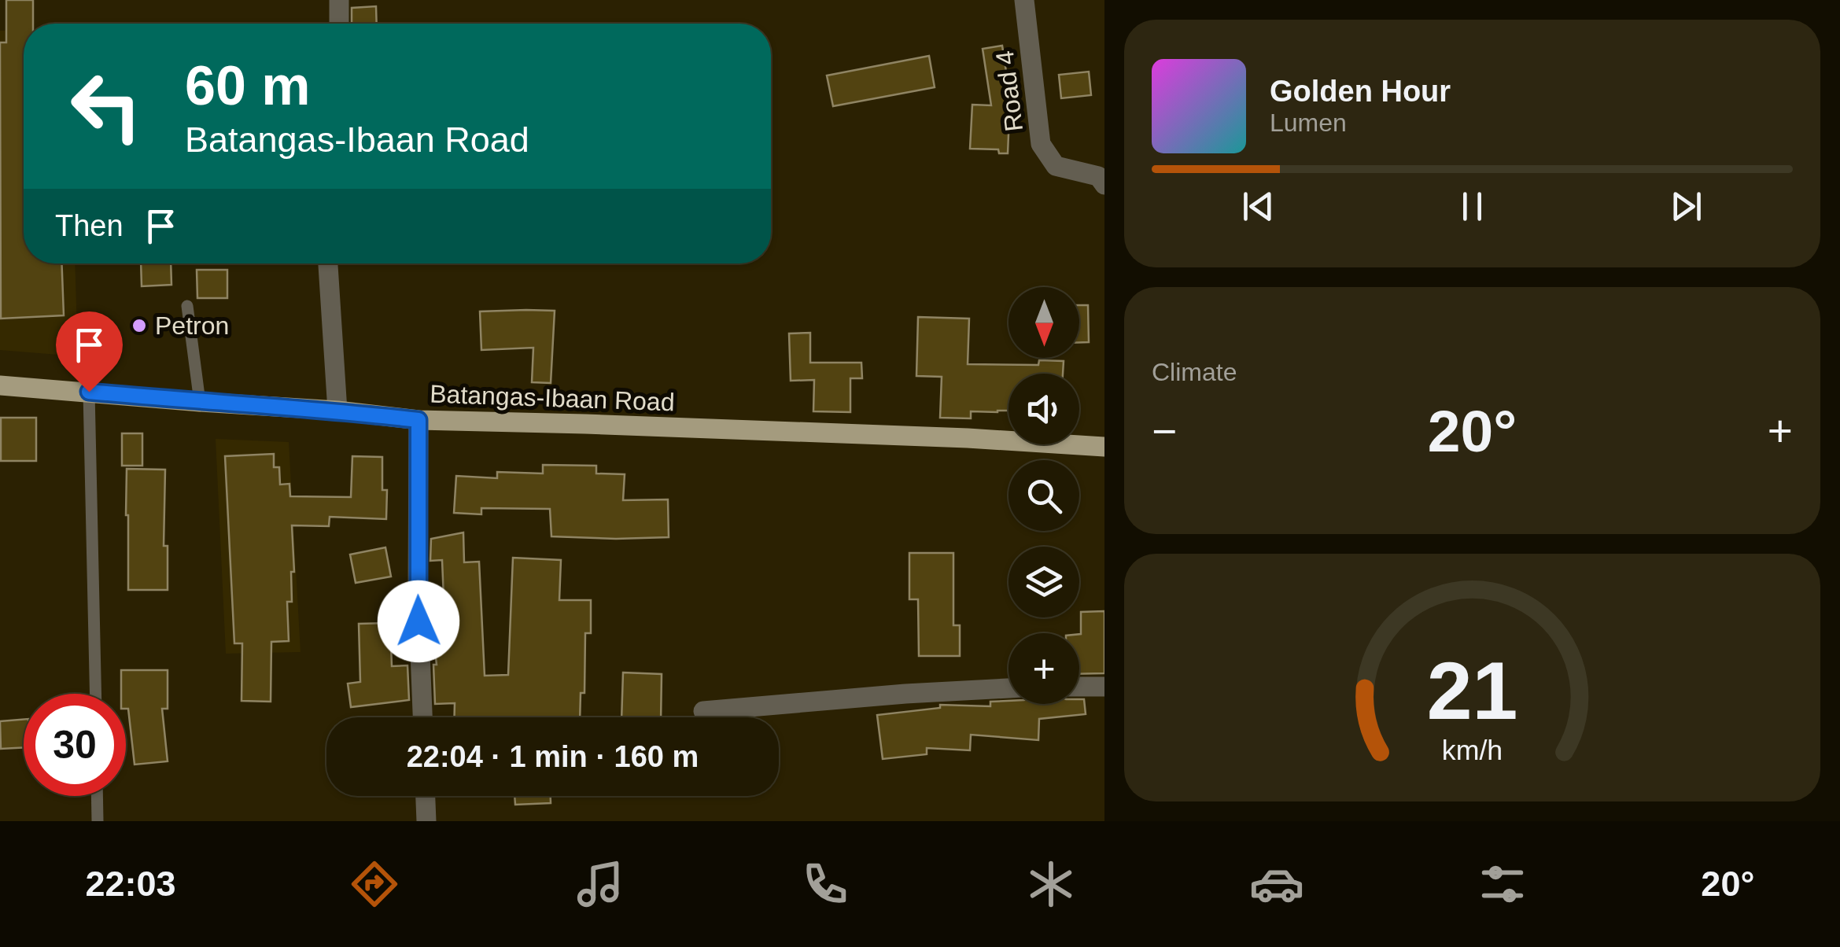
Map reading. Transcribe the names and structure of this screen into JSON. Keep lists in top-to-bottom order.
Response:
{
  "streets": {
    "main road": ["Batangas-Ibaan Road"],
    "street": ["Road 4"]
  },
  "places": ["Petron"],
  "north": "bottom",
  "page": {
    "turn": ["60 m", "Batangas-Ibaan Road"],
    "song": ["Golden Hour", "Lumen"],
    "then": "Then",
    "map_buttons": "+",
    "tile": "Climate",
    "heat": ["−", "20°", "+"],
    "limit": "30",
    "trip": "22:04 · 1 min · 160 m",
    "tabs": ["22:03", "20°"],
    "gauge": ["21", "km/h"]
  }
}
